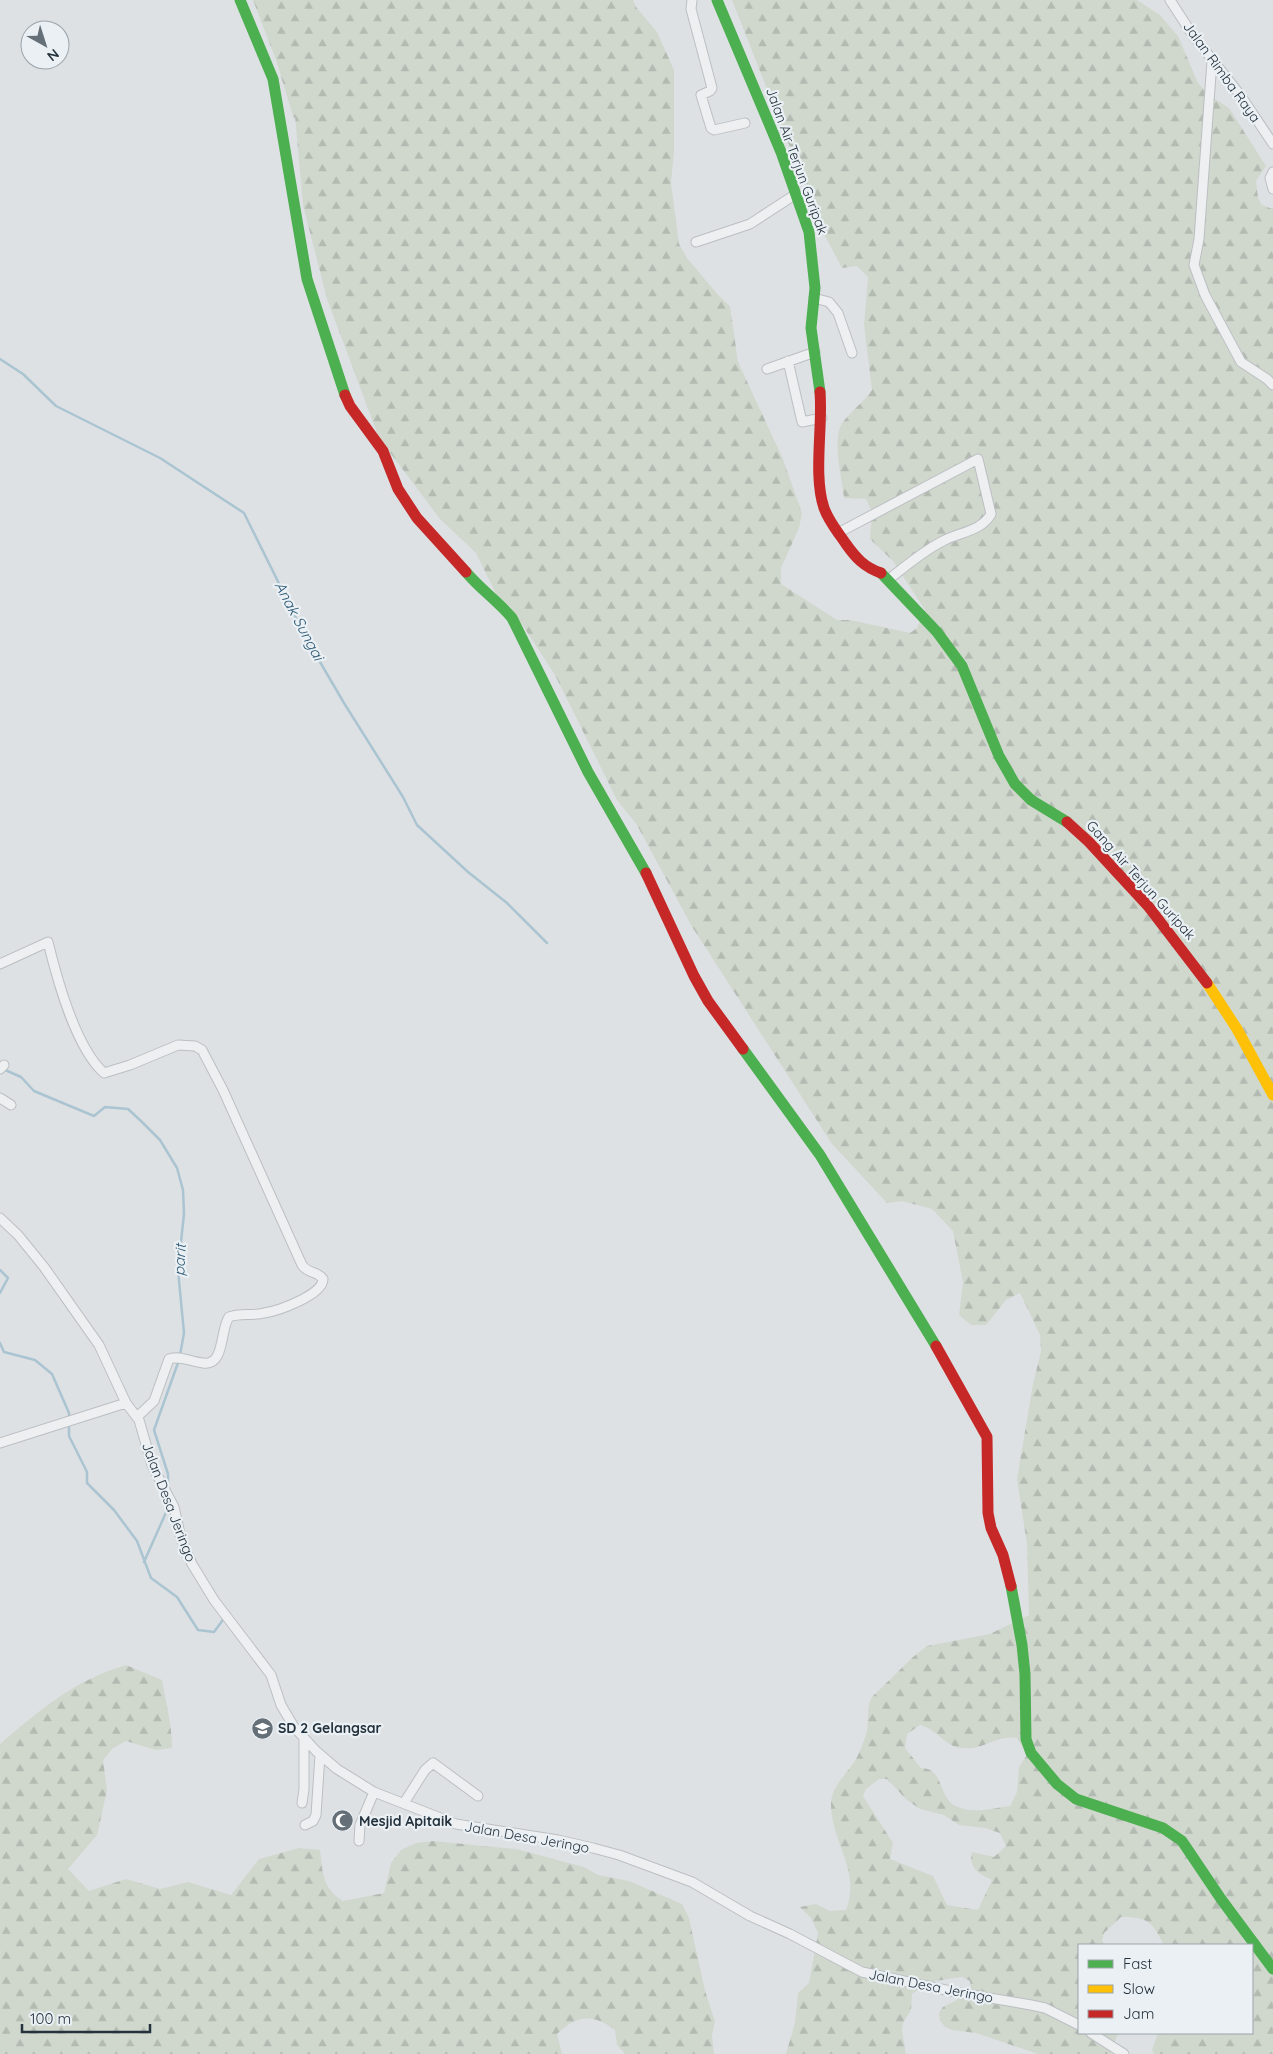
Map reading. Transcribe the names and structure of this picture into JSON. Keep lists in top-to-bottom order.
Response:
{
  "streets": {
    "street": [
      "Jalan Rimba Raya",
      "Jalan Air Terjun Guripak",
      "Gang Air Terjun Guripak",
      "Jalan Desa Jeringo"
    ]
  },
  "crossings": [
    ["Jalan Air Terjun Guripak", "Gang Air Terjun Guripak"]
  ],
  "water": ["Anak Sungai", "parit"],
  "places": {
    "school or university": ["SD 2 Gelangsar"],
    "mosque": ["Mesjid Apitaik"]
  },
  "legend": ["Fast", "Slow", "Jam"],
  "scale_bar": "100 m",
  "north": "bottom right"
}
